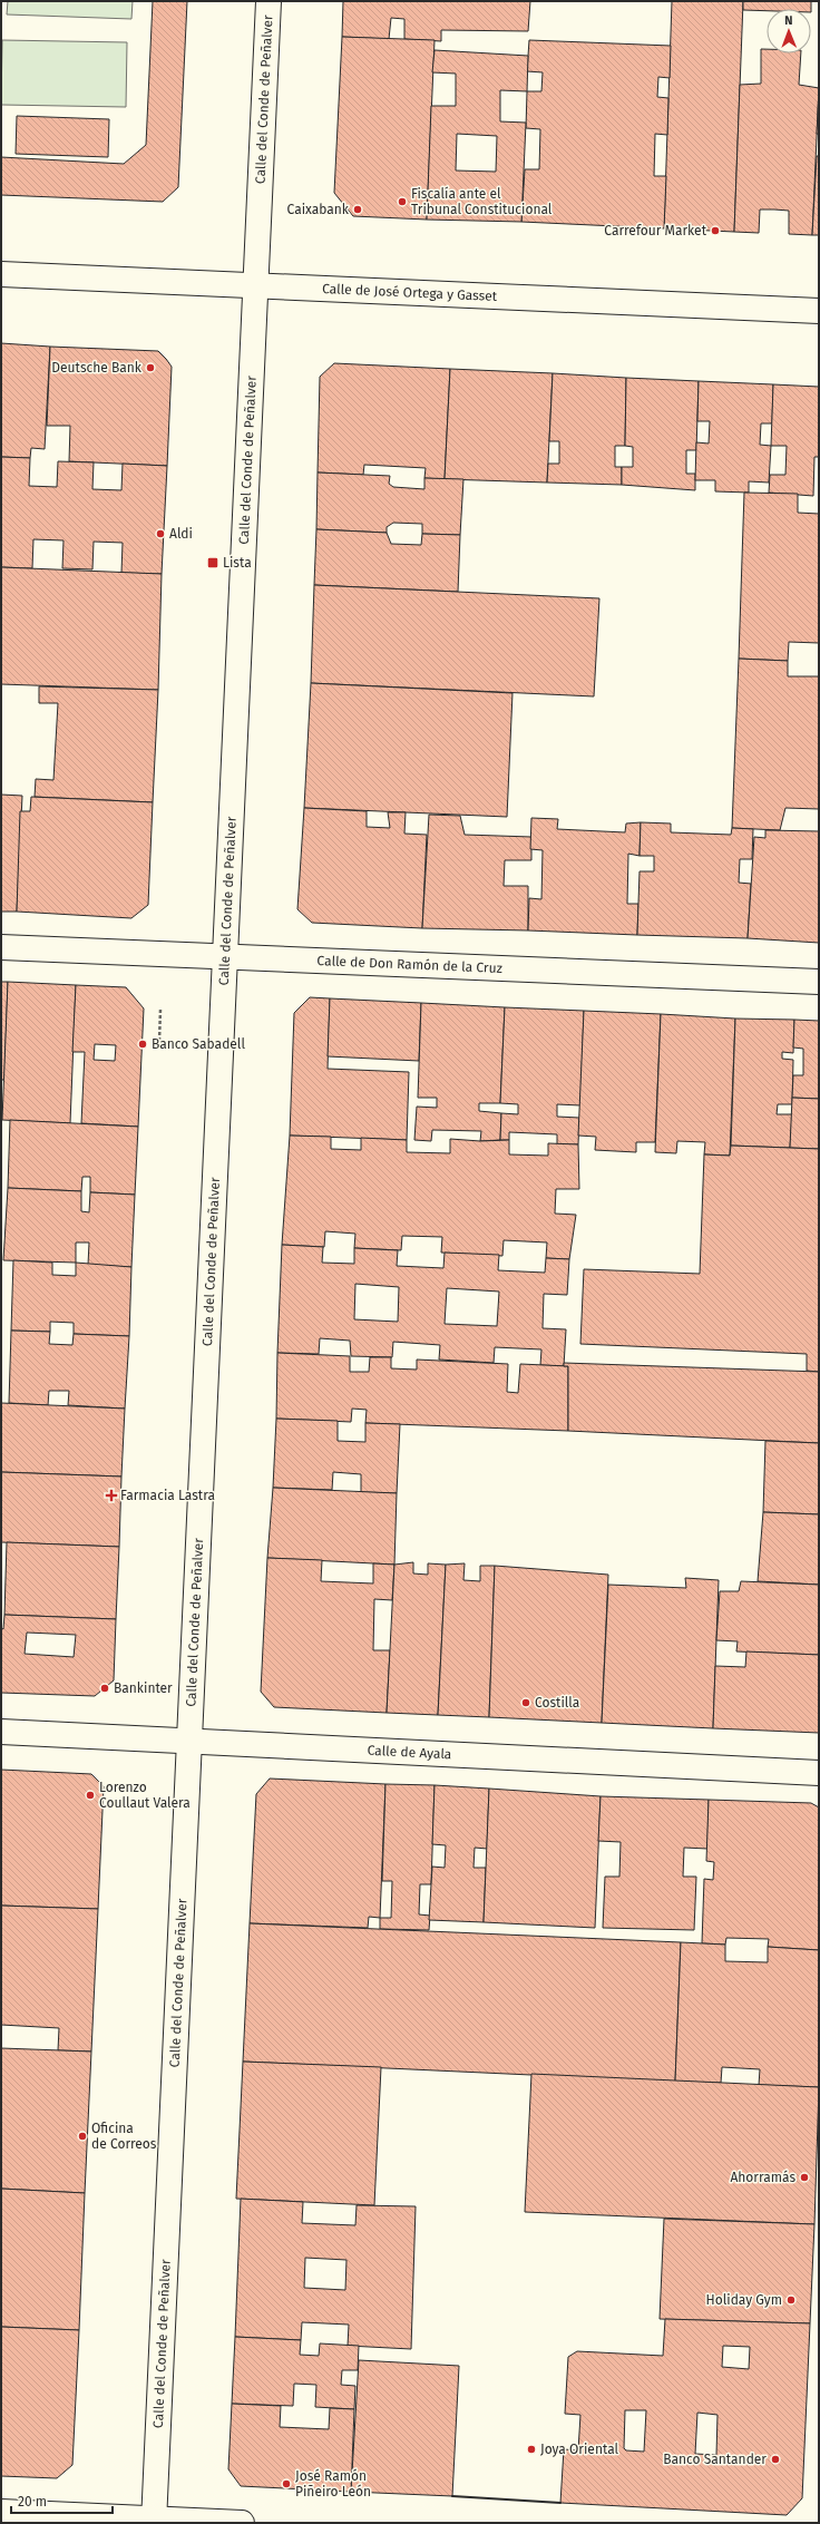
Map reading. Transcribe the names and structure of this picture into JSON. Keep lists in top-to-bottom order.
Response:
{
  "streets": {
    "street": [
      "Calle del Conde de Peñalver",
      "Calle de José Ortega y Gasset",
      "Calle de Don Ramón de la Cruz",
      "Calle de Ayala"
    ]
  },
  "crossings": [
    ["Calle del Conde de Peñalver", "Calle de José Ortega y Gasset"],
    ["Calle del Conde de Peñalver", "Calle de Don Ramón de la Cruz"],
    ["Calle del Conde de Peñalver", "Calle de Ayala"]
  ],
  "places": {
    "other": [
      "Fiscalía ante el Tribunal Constitucional",
      "Caixabank",
      "Carrefour Market",
      "Deutsche Bank",
      "Aldi",
      "Banco Sabadell",
      "Bankinter",
      "Costilla",
      "Lorenzo Coullaut Valera",
      "Oficina de Correos",
      "Ahorramás",
      "Holiday Gym",
      "Joya Oriental",
      "Banco Santander",
      "José Ramón Piñeiro León"
    ],
    "transit": ["Lista"],
    "health": ["Farmacia Lastra"]
  },
  "scale_bar": "20 m",
  "north": "top"
}
